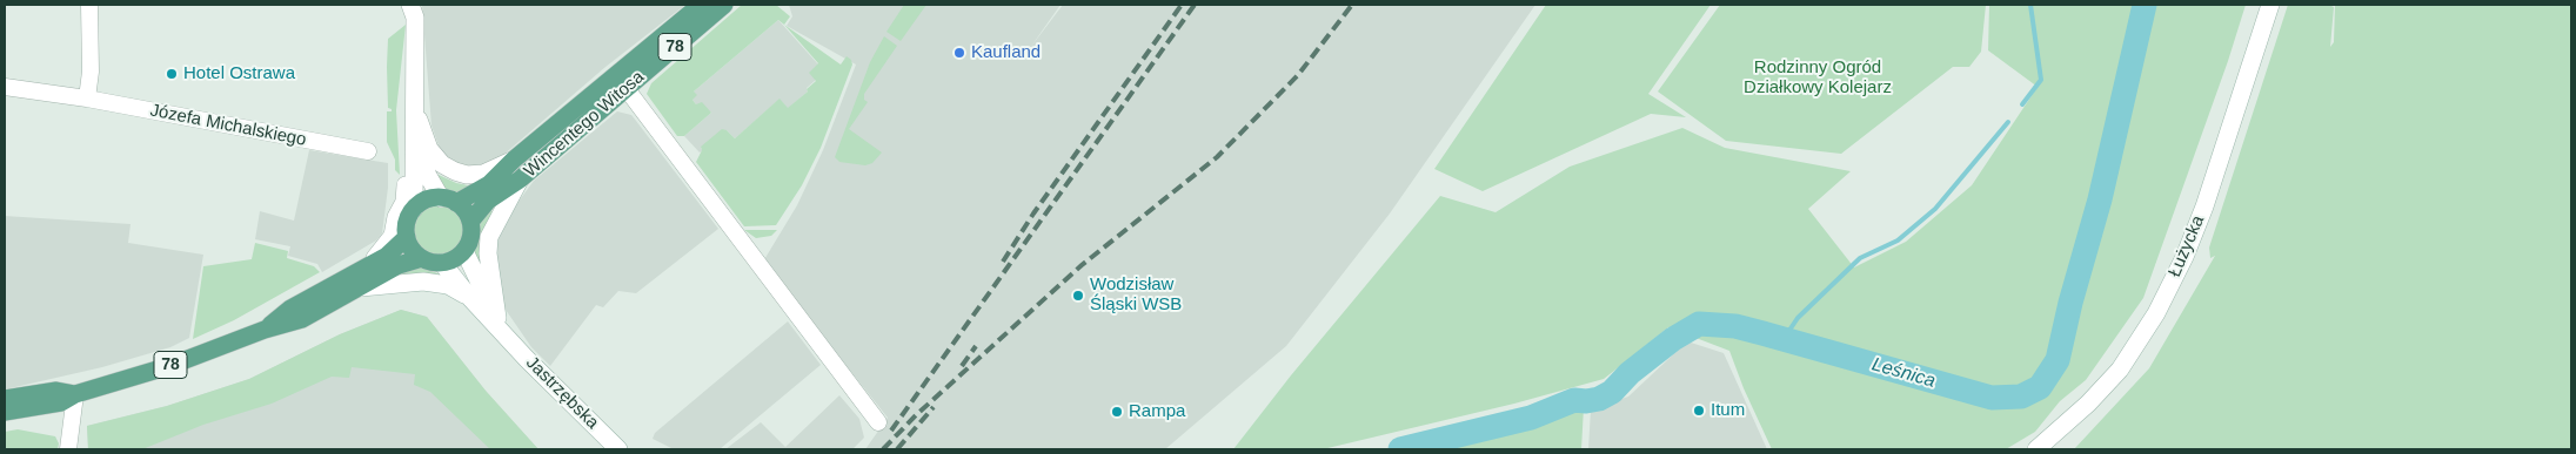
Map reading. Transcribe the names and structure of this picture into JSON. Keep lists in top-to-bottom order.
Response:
{
  "streets": {
    "main road": [
      "78",
      "Wincentego Witosa",
      "Łużycka",
      "Jastrzębska"
    ],
    "street": ["Józefa Michalskiego"]
  },
  "crossings": [
    ["78", "Wincentego Witosa"],
    ["78", "Jastrzębska"],
    ["Wincentego Witosa", "Jastrzębska"]
  ],
  "water": ["Leśnica"],
  "parks": ["Rodzinny Ogród Działkowy Kolejarz"],
  "places": [
    "Kaufland",
    "Hotel Ostrawa",
    "Wodzisław Śląski WSB",
    "Itum",
    "Rampa"
  ]
}
